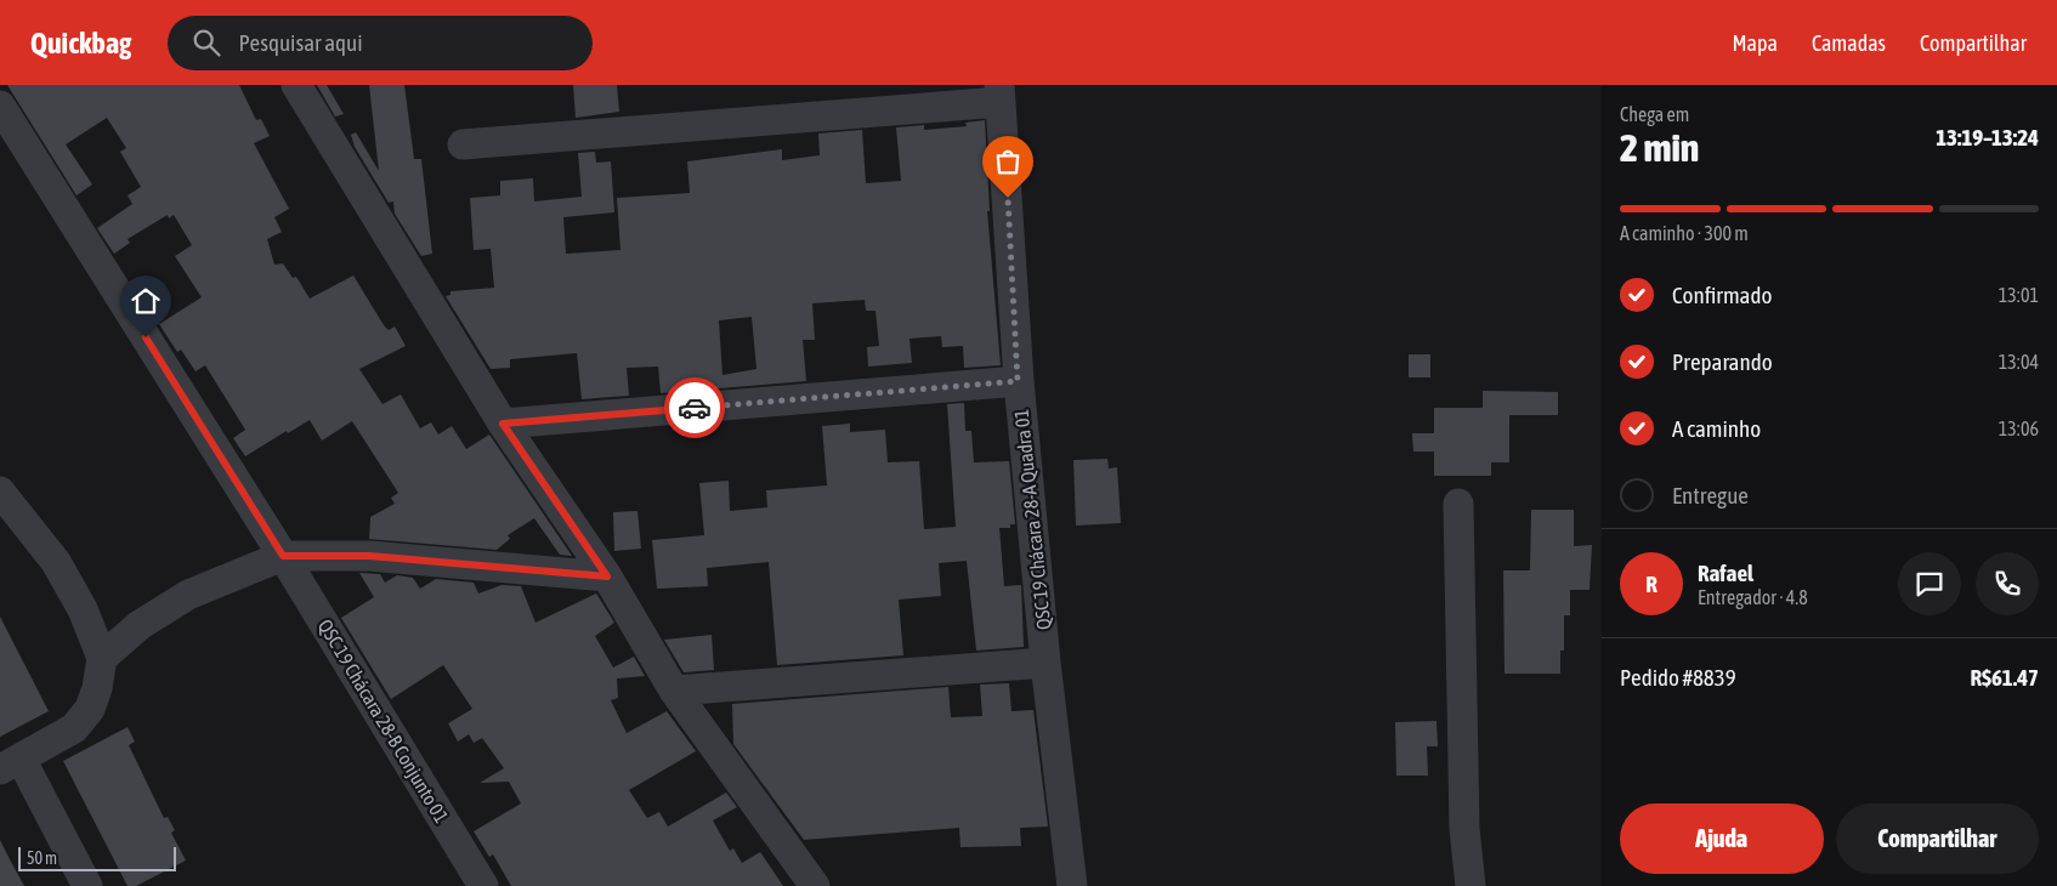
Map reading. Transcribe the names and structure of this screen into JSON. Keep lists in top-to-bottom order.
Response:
{
  "streets": {
    "street": ["QSC 19 Chácara 28-A Quadra 01", "QSC 19 Chácara 28-B Conjunto 01"]
  },
  "scale_bar": "50 m",
  "page": {
    "header": "Quickbag",
    "search": "Pesquisar aqui",
    "nav": ["Mapa", "Camadas", "Compartilhar"],
    "heading": ["2 min", "Chega em", "13:19–13:24"],
    "panel": [
      "Rafael",
      "Entregador · 4.8",
      "Pedido #8839",
      "R$61.47"
    ],
    "bar": "A caminho · 300 m",
    "list": [
      ["Confirmado", "13:01"],
      ["Preparando", "13:04"],
      ["A caminho", "13:06"],
      "Entregue"
    ],
    "round": "R",
    "buttons": ["Ajuda", "Compartilhar"],
    "scale": "50 m"
  }
}
